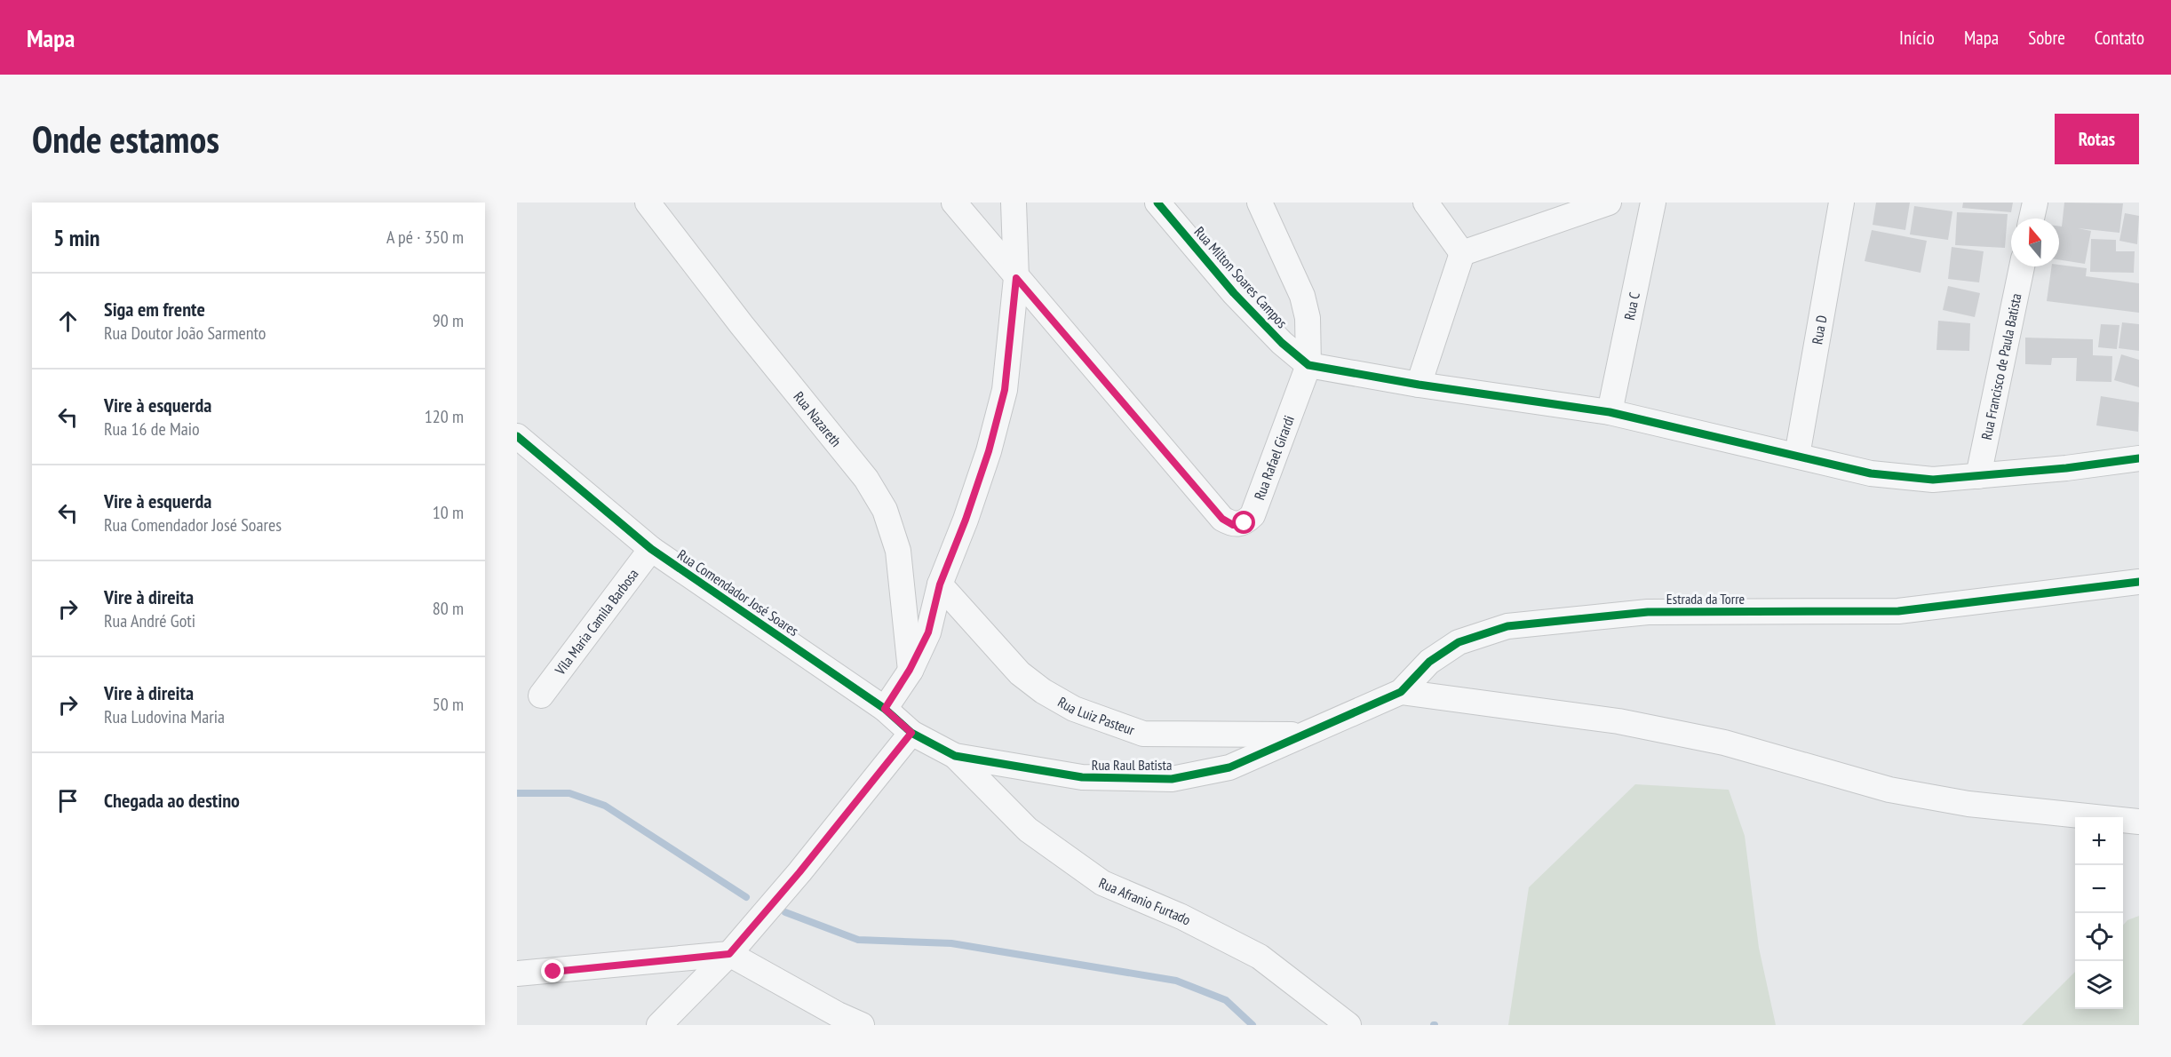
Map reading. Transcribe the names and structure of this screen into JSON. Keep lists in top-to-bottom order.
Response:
{
  "streets": {
    "street": [
      "Rua Milton Soares Campos",
      "Rua C",
      "Rua D",
      "Rua Francisco de Paula Batista",
      "Rua Nazareth",
      "Rua Rafael Girardi",
      "Rua Comendador José Soares",
      "Estrada da Torre",
      "Vila Maria Camila Barbosa",
      "Rua Luiz Pasteur",
      "Rua Raul Batista",
      "Rua Afranio Furtado"
    ]
  },
  "crossings": [
    ["Rua Milton Soares Campos", "Rua Rafael Girardi"],
    ["Rua Comendador José Soares", "Vila Maria Camila Barbosa"],
    ["Rua Comendador José Soares", "Rua Raul Batista"],
    ["Rua Comendador José Soares", "Rua Afranio Furtado"],
    ["Estrada da Torre", "Rua Luiz Pasteur"],
    ["Estrada da Torre", "Rua Raul Batista"],
    ["Rua Luiz Pasteur", "Rua Raul Batista"],
    ["Rua Raul Batista", "Rua Afranio Furtado"]
  ],
  "north": "top",
  "page": {
    "header": "Mapa",
    "nav": [
      "Início",
      "Mapa",
      "Sobre",
      "Contato"
    ],
    "buttons": "Rotas",
    "title": "Onde estamos",
    "heading": ["5 min", "A pé · 350 m"],
    "list": [
      ["Siga em frente", "Rua Doutor João Sarmento", "90 m"],
      ["Vire à esquerda", "Rua 16 de Maio", "120 m"],
      ["Vire à esquerda", "Rua Comendador José Soares", "10 m"],
      ["Vire à direita", "Rua André Goti", "80 m"],
      ["Vire à direita", "Rua Ludovina Maria", "50 m"],
      "Chegada ao destino"
    ],
    "map_buttons": ["+", "−"]
  }
}
